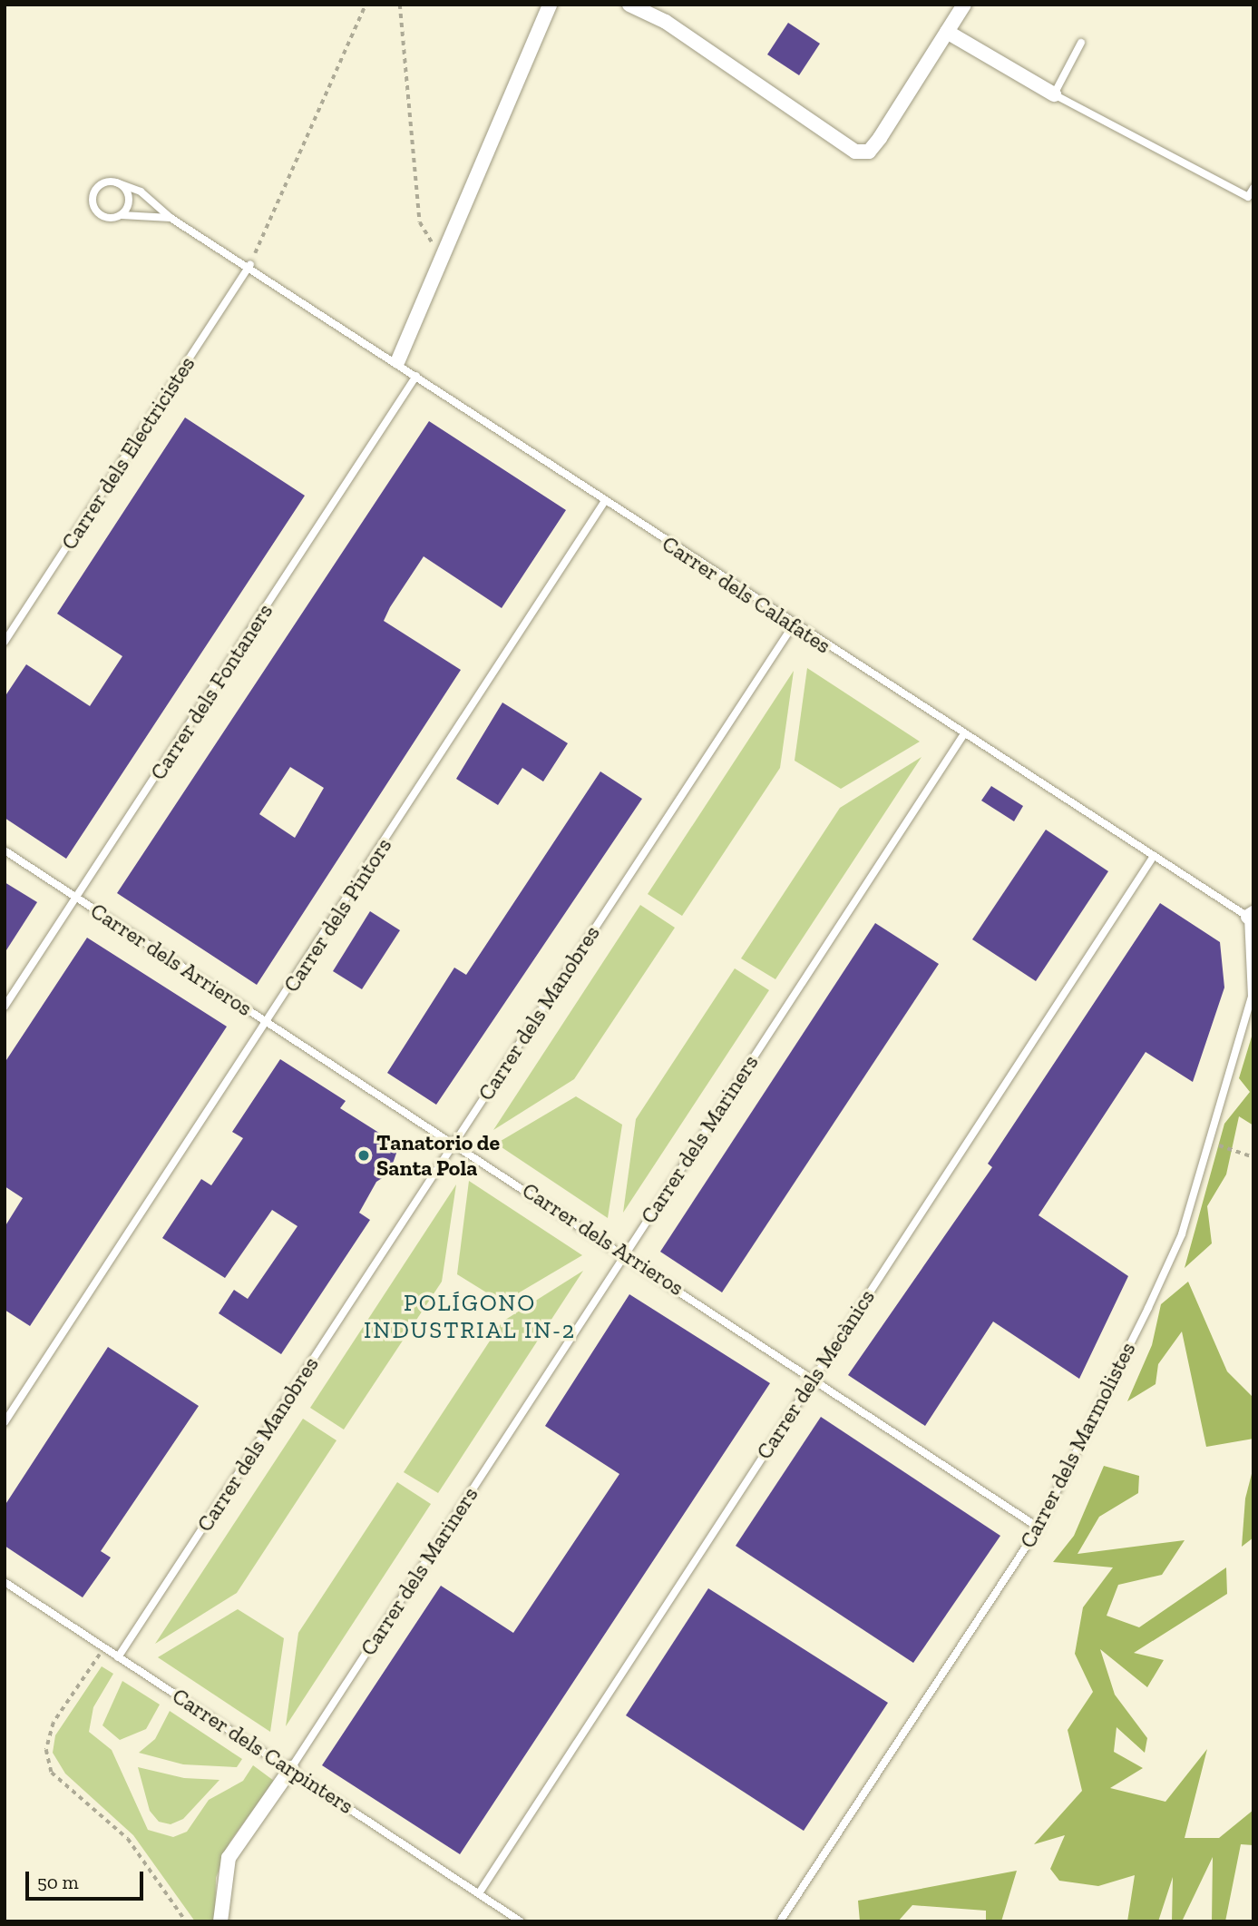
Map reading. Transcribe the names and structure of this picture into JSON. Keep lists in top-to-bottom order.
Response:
{
  "streets": {
    "lane": [
      "Carrer dels Electricistes",
      "Carrer dels Calafates",
      "Carrer dels Fontaners",
      "Carrer dels Pintors",
      "Carrer dels Arrieros",
      "Carrer dels Manobres",
      "Carrer dels Mariners",
      "Carrer dels Mecànics",
      "Carrer dels Marmolistes",
      "Carrer dels Carpinters"
    ]
  },
  "crossings": [
    ["Carrer dels Electricistes", "Carrer dels Calafates"],
    ["Carrer dels Calafates", "Carrer dels Fontaners"],
    ["Carrer dels Calafates", "Carrer dels Pintors"],
    ["Carrer dels Calafates", "Carrer dels Manobres"],
    ["Carrer dels Calafates", "Carrer dels Mariners"],
    ["Carrer dels Calafates", "Carrer dels Mecànics"],
    ["Carrer dels Calafates", "Carrer dels Marmolistes"],
    ["Carrer dels Fontaners", "Carrer dels Arrieros"],
    ["Carrer dels Pintors", "Carrer dels Arrieros"],
    ["Carrer dels Arrieros", "Carrer dels Manobres"],
    ["Carrer dels Arrieros", "Carrer dels Mariners"],
    ["Carrer dels Arrieros", "Carrer dels Mecànics"],
    ["Carrer dels Arrieros", "Carrer dels Marmolistes"],
    ["Carrer dels Manobres", "Carrer dels Carpinters"],
    ["Carrer dels Mariners", "Carrer dels Carpinters"],
    ["Carrer dels Mecànics", "Carrer dels Carpinters"]
  ],
  "districts": ["POLÍGONO INDUSTRIAL IN-2"],
  "places": ["Tanatorio de Santa Pola"],
  "scale_bar": "50 m"
}
